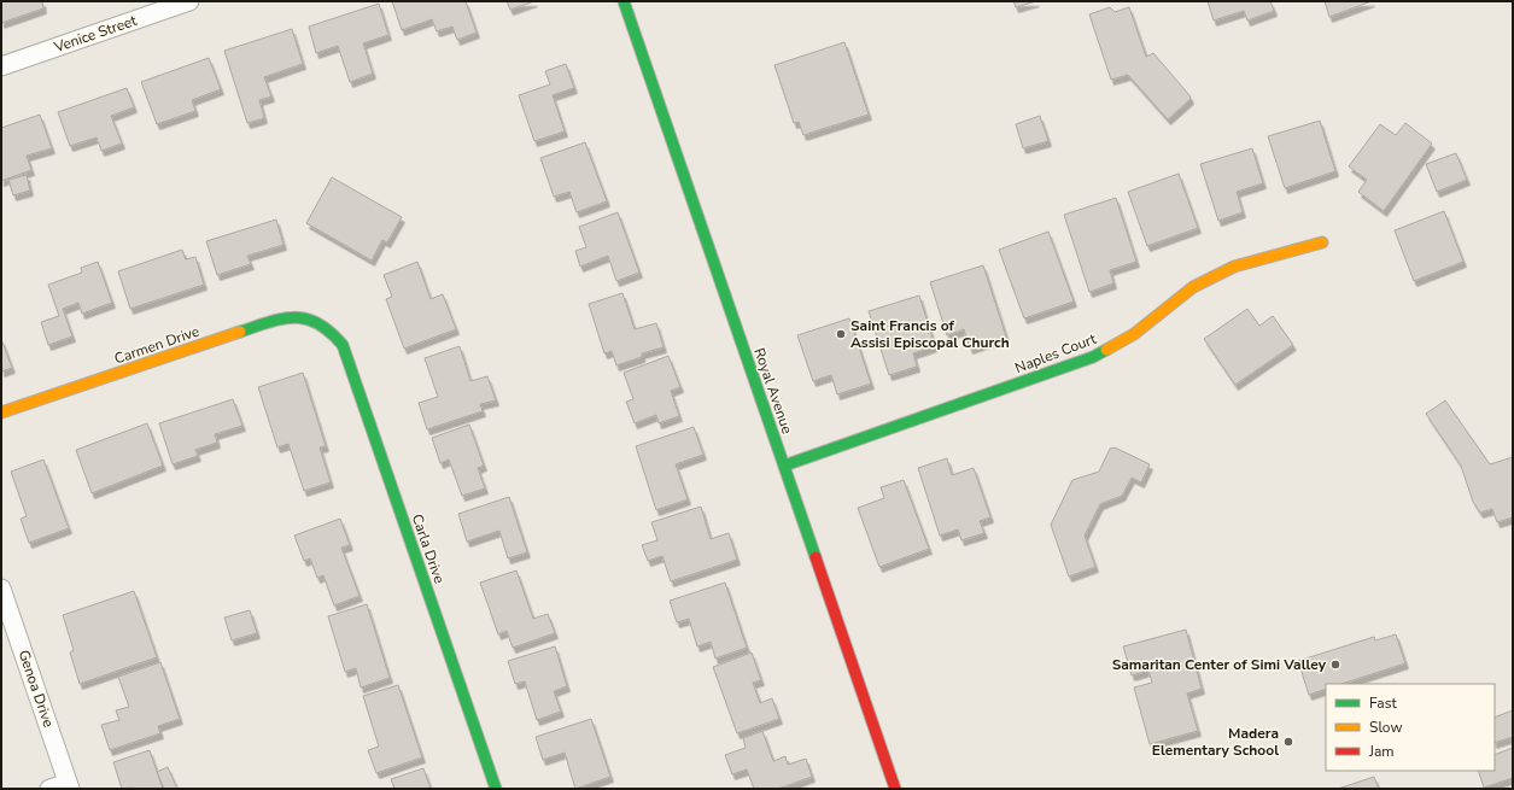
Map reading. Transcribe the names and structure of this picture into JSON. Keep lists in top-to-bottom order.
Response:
{
  "streets": {
    "street": [
      "Venice Street",
      "Carmen Drive",
      "Naples Court",
      "Royal Avenue",
      "Carla Drive",
      "Genoa Drive"
    ]
  },
  "crossings": [
    ["Carmen Drive", "Carla Drive"],
    ["Naples Court", "Royal Avenue"]
  ],
  "places": ["Saint Francis of Assisi Episcopal Church", "Samaritan Center of Simi Valley", "Madera Elementary School"],
  "legend": ["Fast", "Slow", "Jam"]
}
